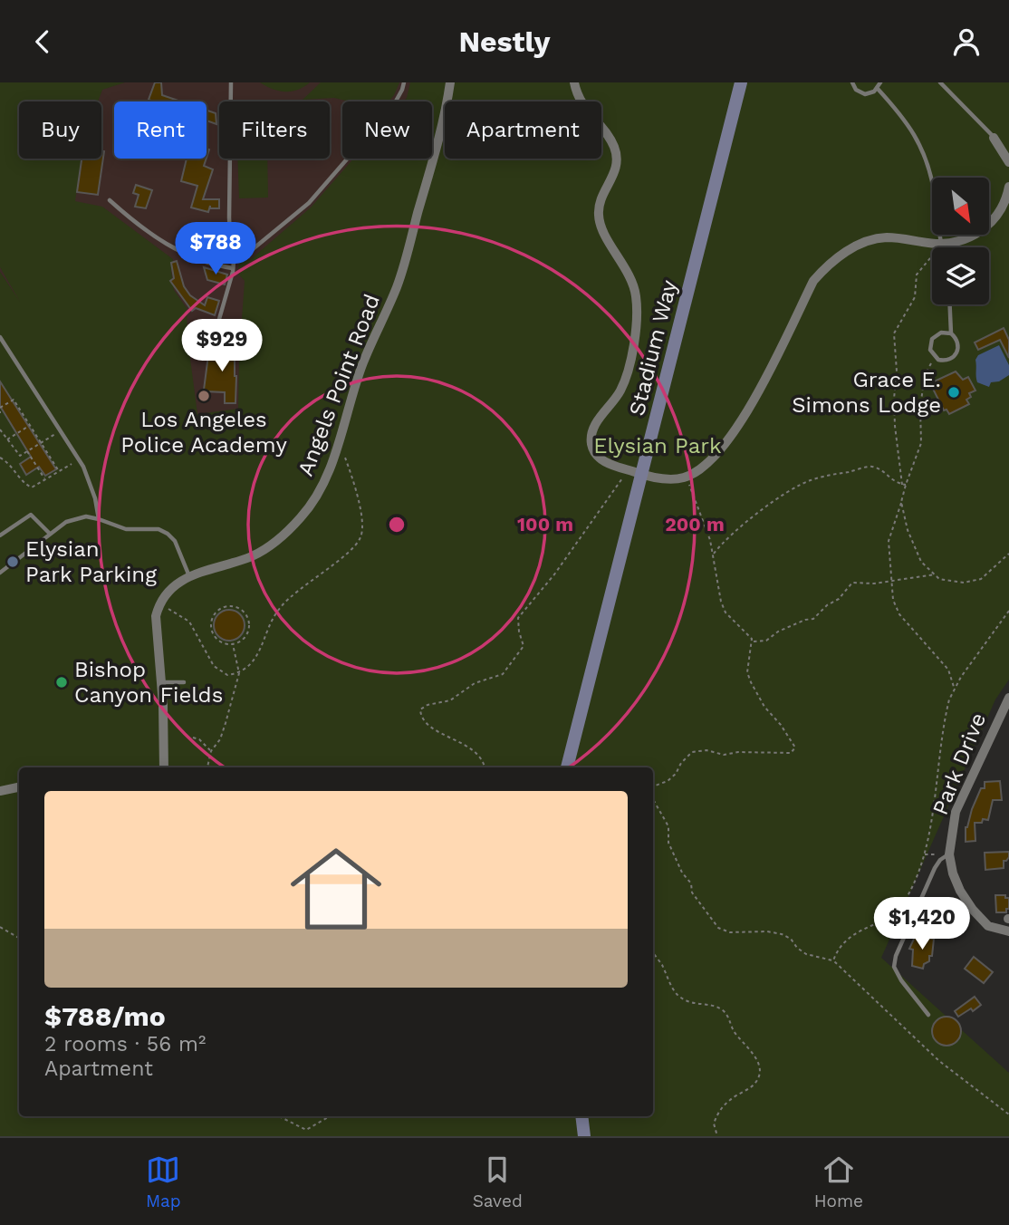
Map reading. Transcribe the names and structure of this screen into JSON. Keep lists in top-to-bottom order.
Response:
{
  "streets": {
    "main road": ["Stadium Way"],
    "street": ["Angels Point Road", "Park Drive"]
  },
  "parks": ["Elysian Park"],
  "places": [
    "Grace E. Simons Lodge",
    "Los Angeles Police Academy",
    "Elysian Park Parking",
    "Bishop Canyon Fields"
  ],
  "north": "bottom right",
  "page": {
    "header": "Nestly",
    "chip": [
      "Buy",
      "Rent",
      "Filters",
      "New",
      "Apartment"
    ],
    "price": ["$788", "$929", "$1,420"],
    "list": [
      {
        "name": "$788/mo",
        "note": "2 rooms · 56 m² · Apartment"
      }
    ],
    "tabs": ["Map", "Saved", "Home"]
  },
  "rings": ["100 m", "200 m"]
}
